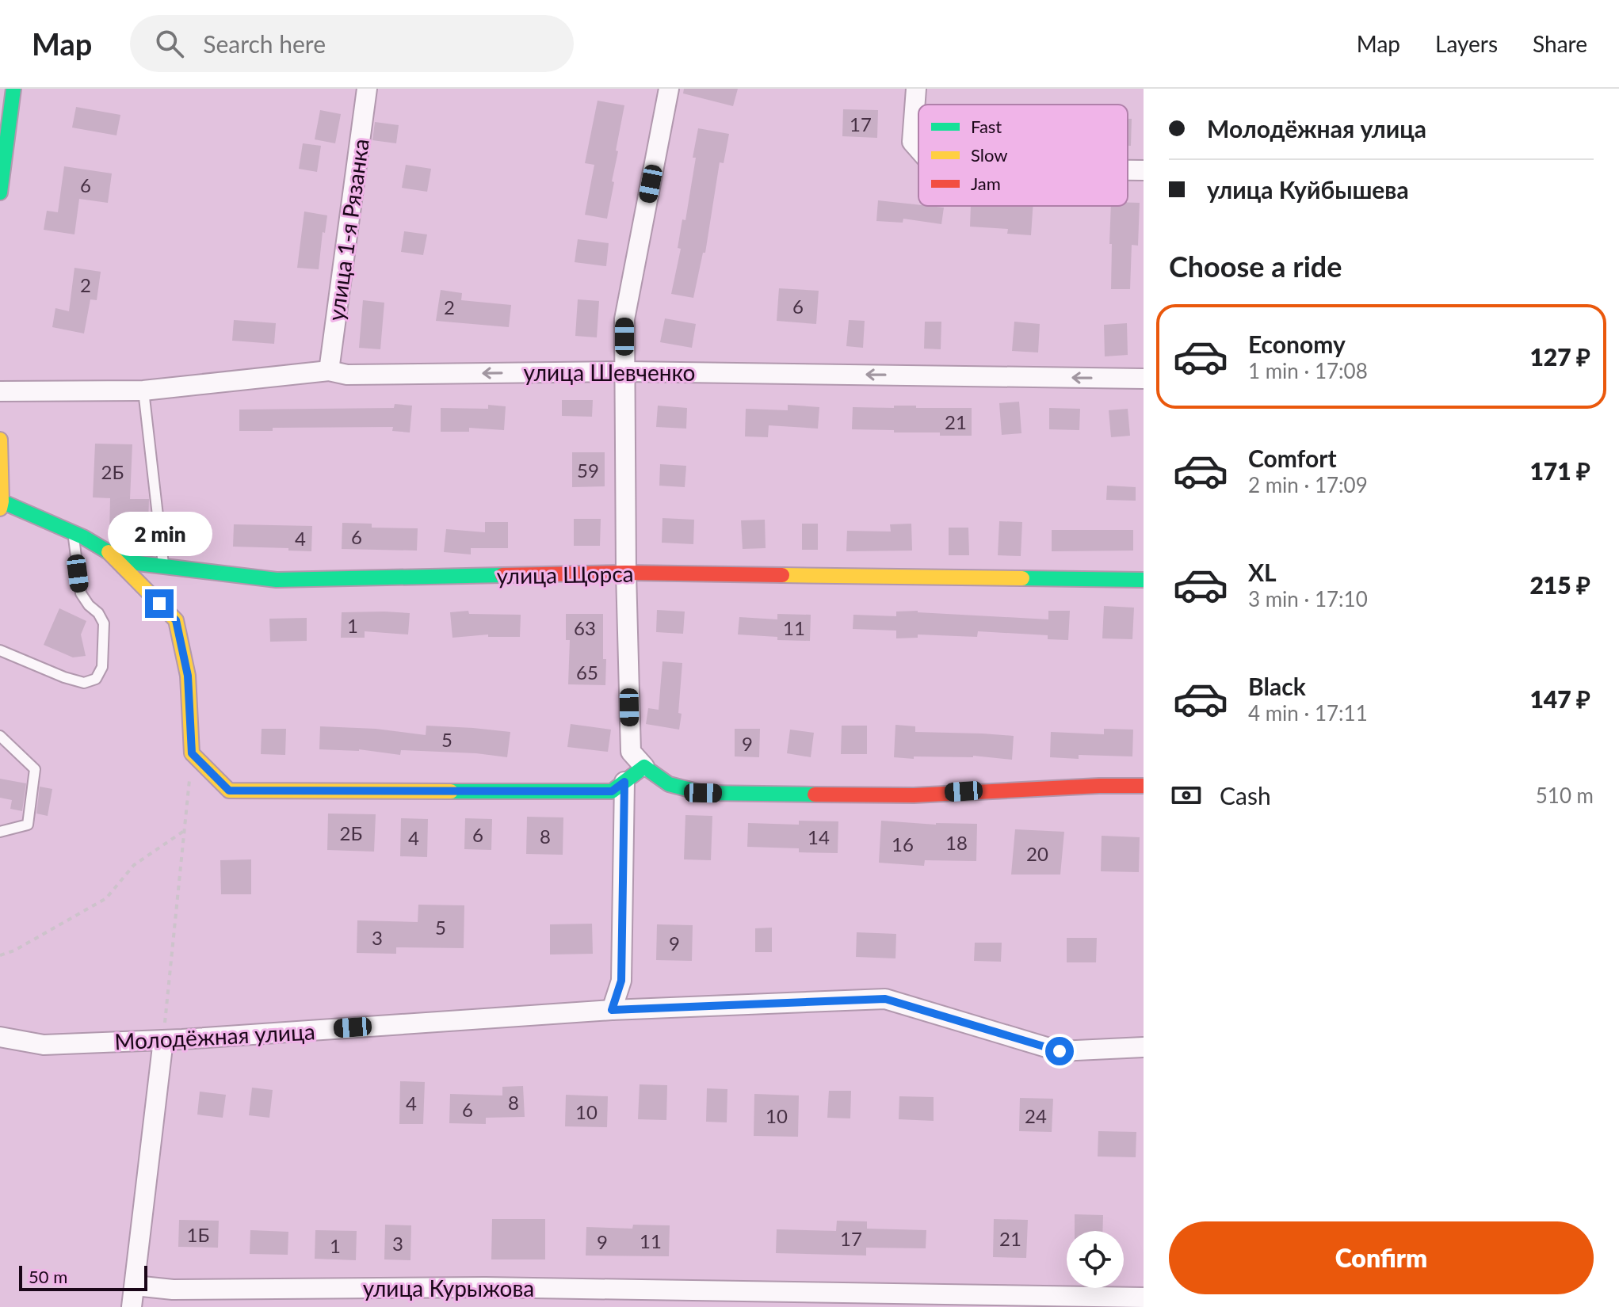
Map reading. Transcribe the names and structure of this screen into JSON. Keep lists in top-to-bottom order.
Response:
{
  "streets": {
    "street": [
      "улица 1-я Рязанка",
      "улица Шевченко",
      "улица Щорса",
      "Молодёжная улица",
      "улица Курыжова"
    ]
  },
  "crossings": [
    ["улица 1-я Рязанка", "улица Шевченко"]
  ],
  "one_way": ["улица Шевченко"],
  "house_numbers": [
    "17",
    "6",
    "2",
    "6",
    "2",
    "21",
    "59",
    "2Б",
    "6",
    "4",
    "1",
    "63",
    "11",
    "65",
    "5",
    "9",
    "2Б",
    "6",
    "8",
    "14",
    "4",
    "18",
    "16",
    "20",
    "5",
    "3",
    "9",
    "8",
    "4",
    "6",
    "10",
    "10",
    "24",
    "1Б",
    "17",
    "21",
    "11",
    "9",
    "3",
    "1"
  ],
  "legend": ["Fast", "Slow", "Jam"],
  "scale_bar": "50 m",
  "page": {
    "header": "Map",
    "search": "Search here",
    "nav": ["Map", "Layers", "Share"],
    "banner": ["Молодёжная улица", "улица Куйбышева"],
    "heading": "Choose a ride",
    "list": [
      {
        "name": "Economy",
        "note": "1 min · 17:08",
        "value": "127 ₽"
      },
      {
        "name": "Comfort",
        "note": "2 min · 17:09",
        "value": "171 ₽"
      },
      {
        "name": "XL",
        "note": "3 min · 17:10",
        "value": "215 ₽"
      },
      {
        "name": "Black",
        "note": "4 min · 17:11",
        "value": "147 ₽"
      }
    ],
    "bubble": "2 min",
    "pay": ["Cash", "510 m"],
    "buttons": "Confirm",
    "scale": "50 m"
  }
}
